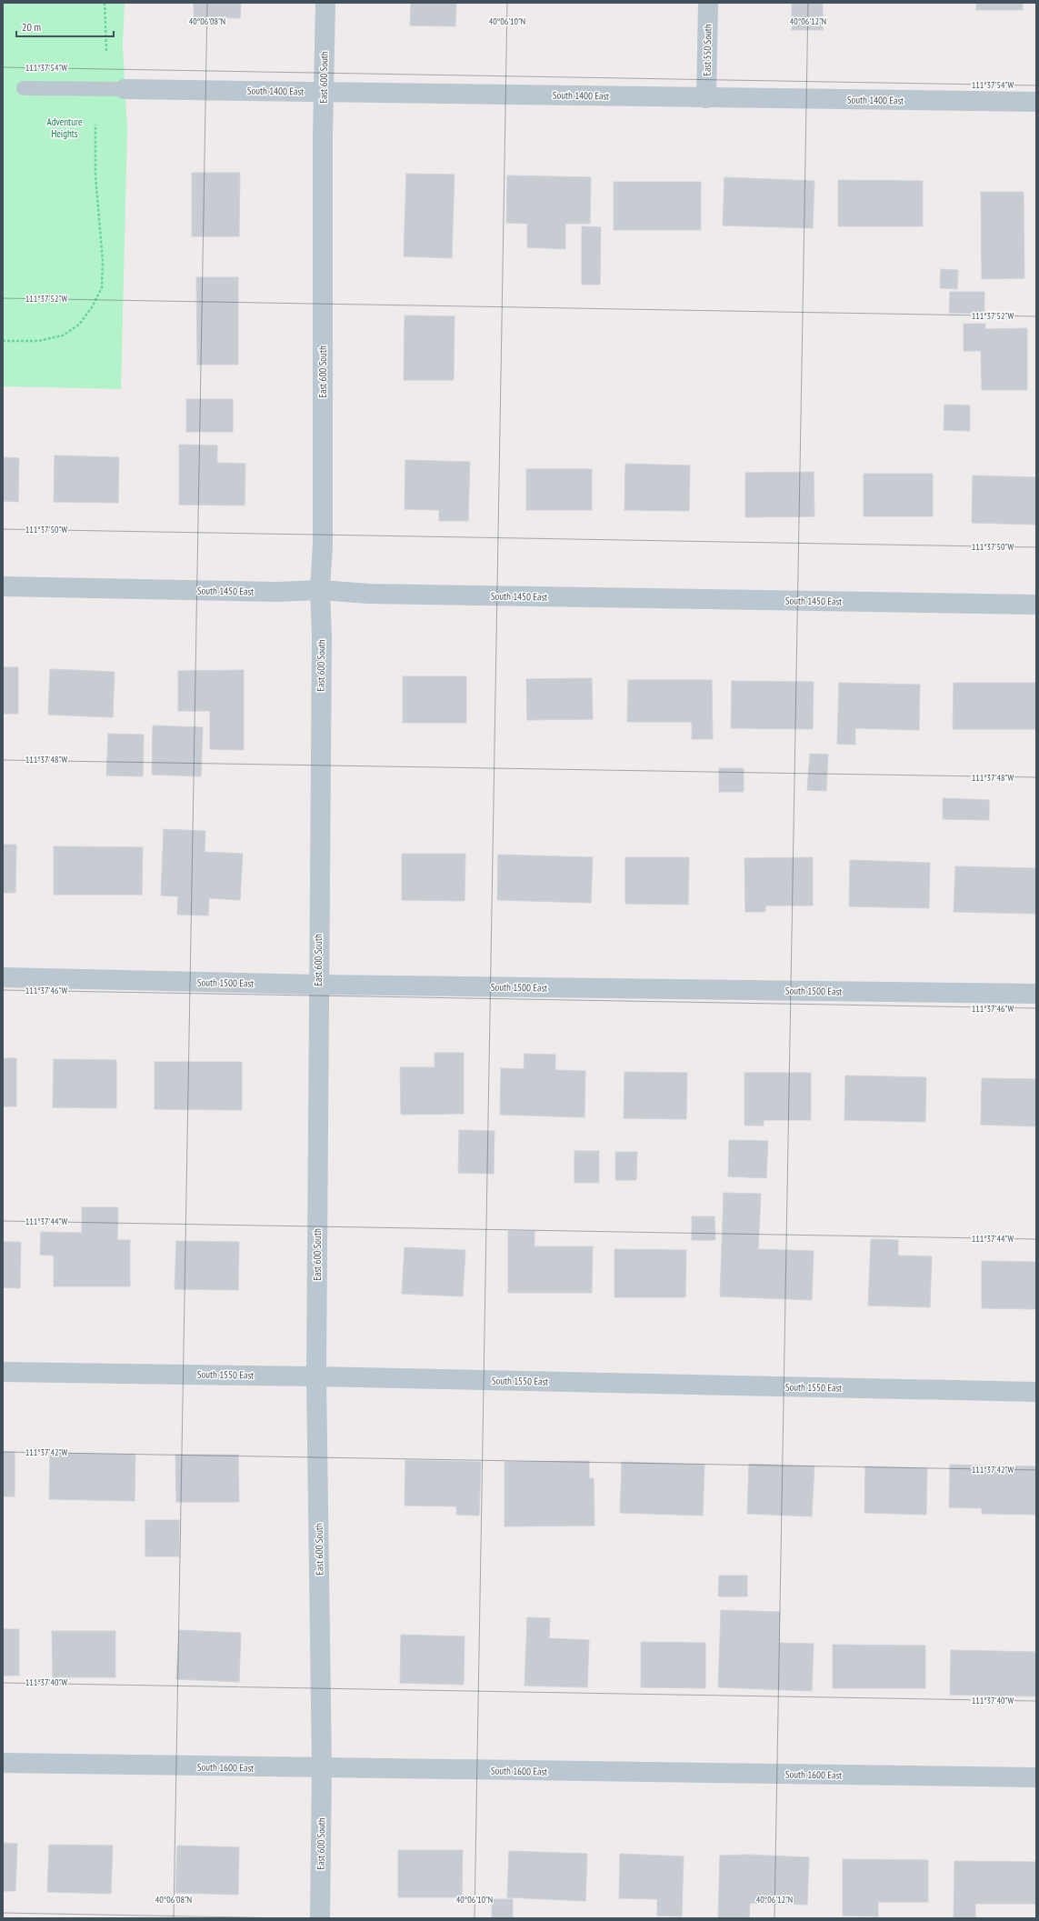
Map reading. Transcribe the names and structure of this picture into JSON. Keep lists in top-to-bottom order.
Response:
{
  "streets": {
    "street": [
      "East 550 South",
      "East 600 South",
      "South 1400 East",
      "South 1450 East",
      "South 1500 East",
      "South 1550 East",
      "South 1600 East"
    ]
  },
  "crossings": [
    ["East 550 South", "South 1400 East"],
    ["East 600 South", "South 1400 East"],
    ["East 600 South", "South 1450 East"],
    ["East 600 South", "South 1500 East"],
    ["East 600 South", "South 1550 East"],
    ["East 600 South", "South 1600 East"]
  ],
  "parks": ["Adventure Heights"],
  "scale_bar": "20 m",
  "coordinates": [
    "40°06'08\"N",
    "40°06'10\"N",
    "40°06'12\"N",
    "111°37'54\"W",
    "111°37'52\"W",
    "111°37'50\"W",
    "111°37'48\"W",
    "111°37'46\"W",
    "111°37'44\"W",
    "111°37'42\"W",
    "111°37'40\"W"
  ]
}
